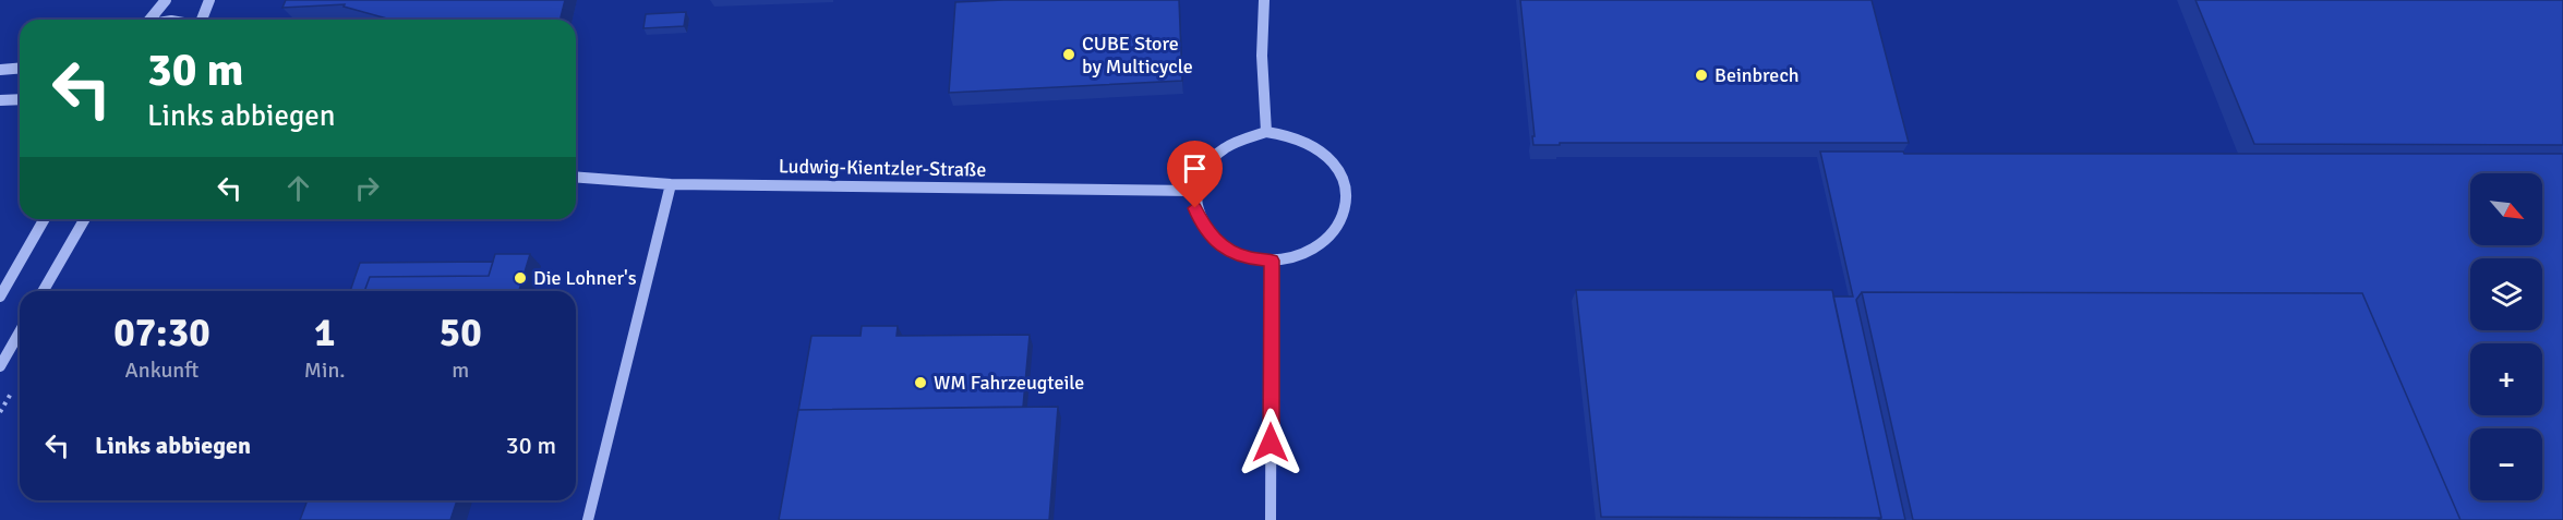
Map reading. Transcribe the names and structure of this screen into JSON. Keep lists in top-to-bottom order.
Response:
{
  "streets": {
    "street": ["Ludwig-Kientzler-Straße"]
  },
  "places": [
    "CUBE Store by Multicycle",
    "Beinbrech",
    "Die Lohner's",
    "WM Fahrzeugteile"
  ],
  "north": "bottom right",
  "page": {
    "turn": ["30 m", "Links abbiegen"],
    "map_buttons": ["+", "−"],
    "eta": [
      "07:30",
      "Ankunft",
      "1",
      "Min.",
      "50",
      "m"
    ],
    "list": [
      {
        "name": "Links abbiegen",
        "value": "30 m"
      }
    ]
  }
}
